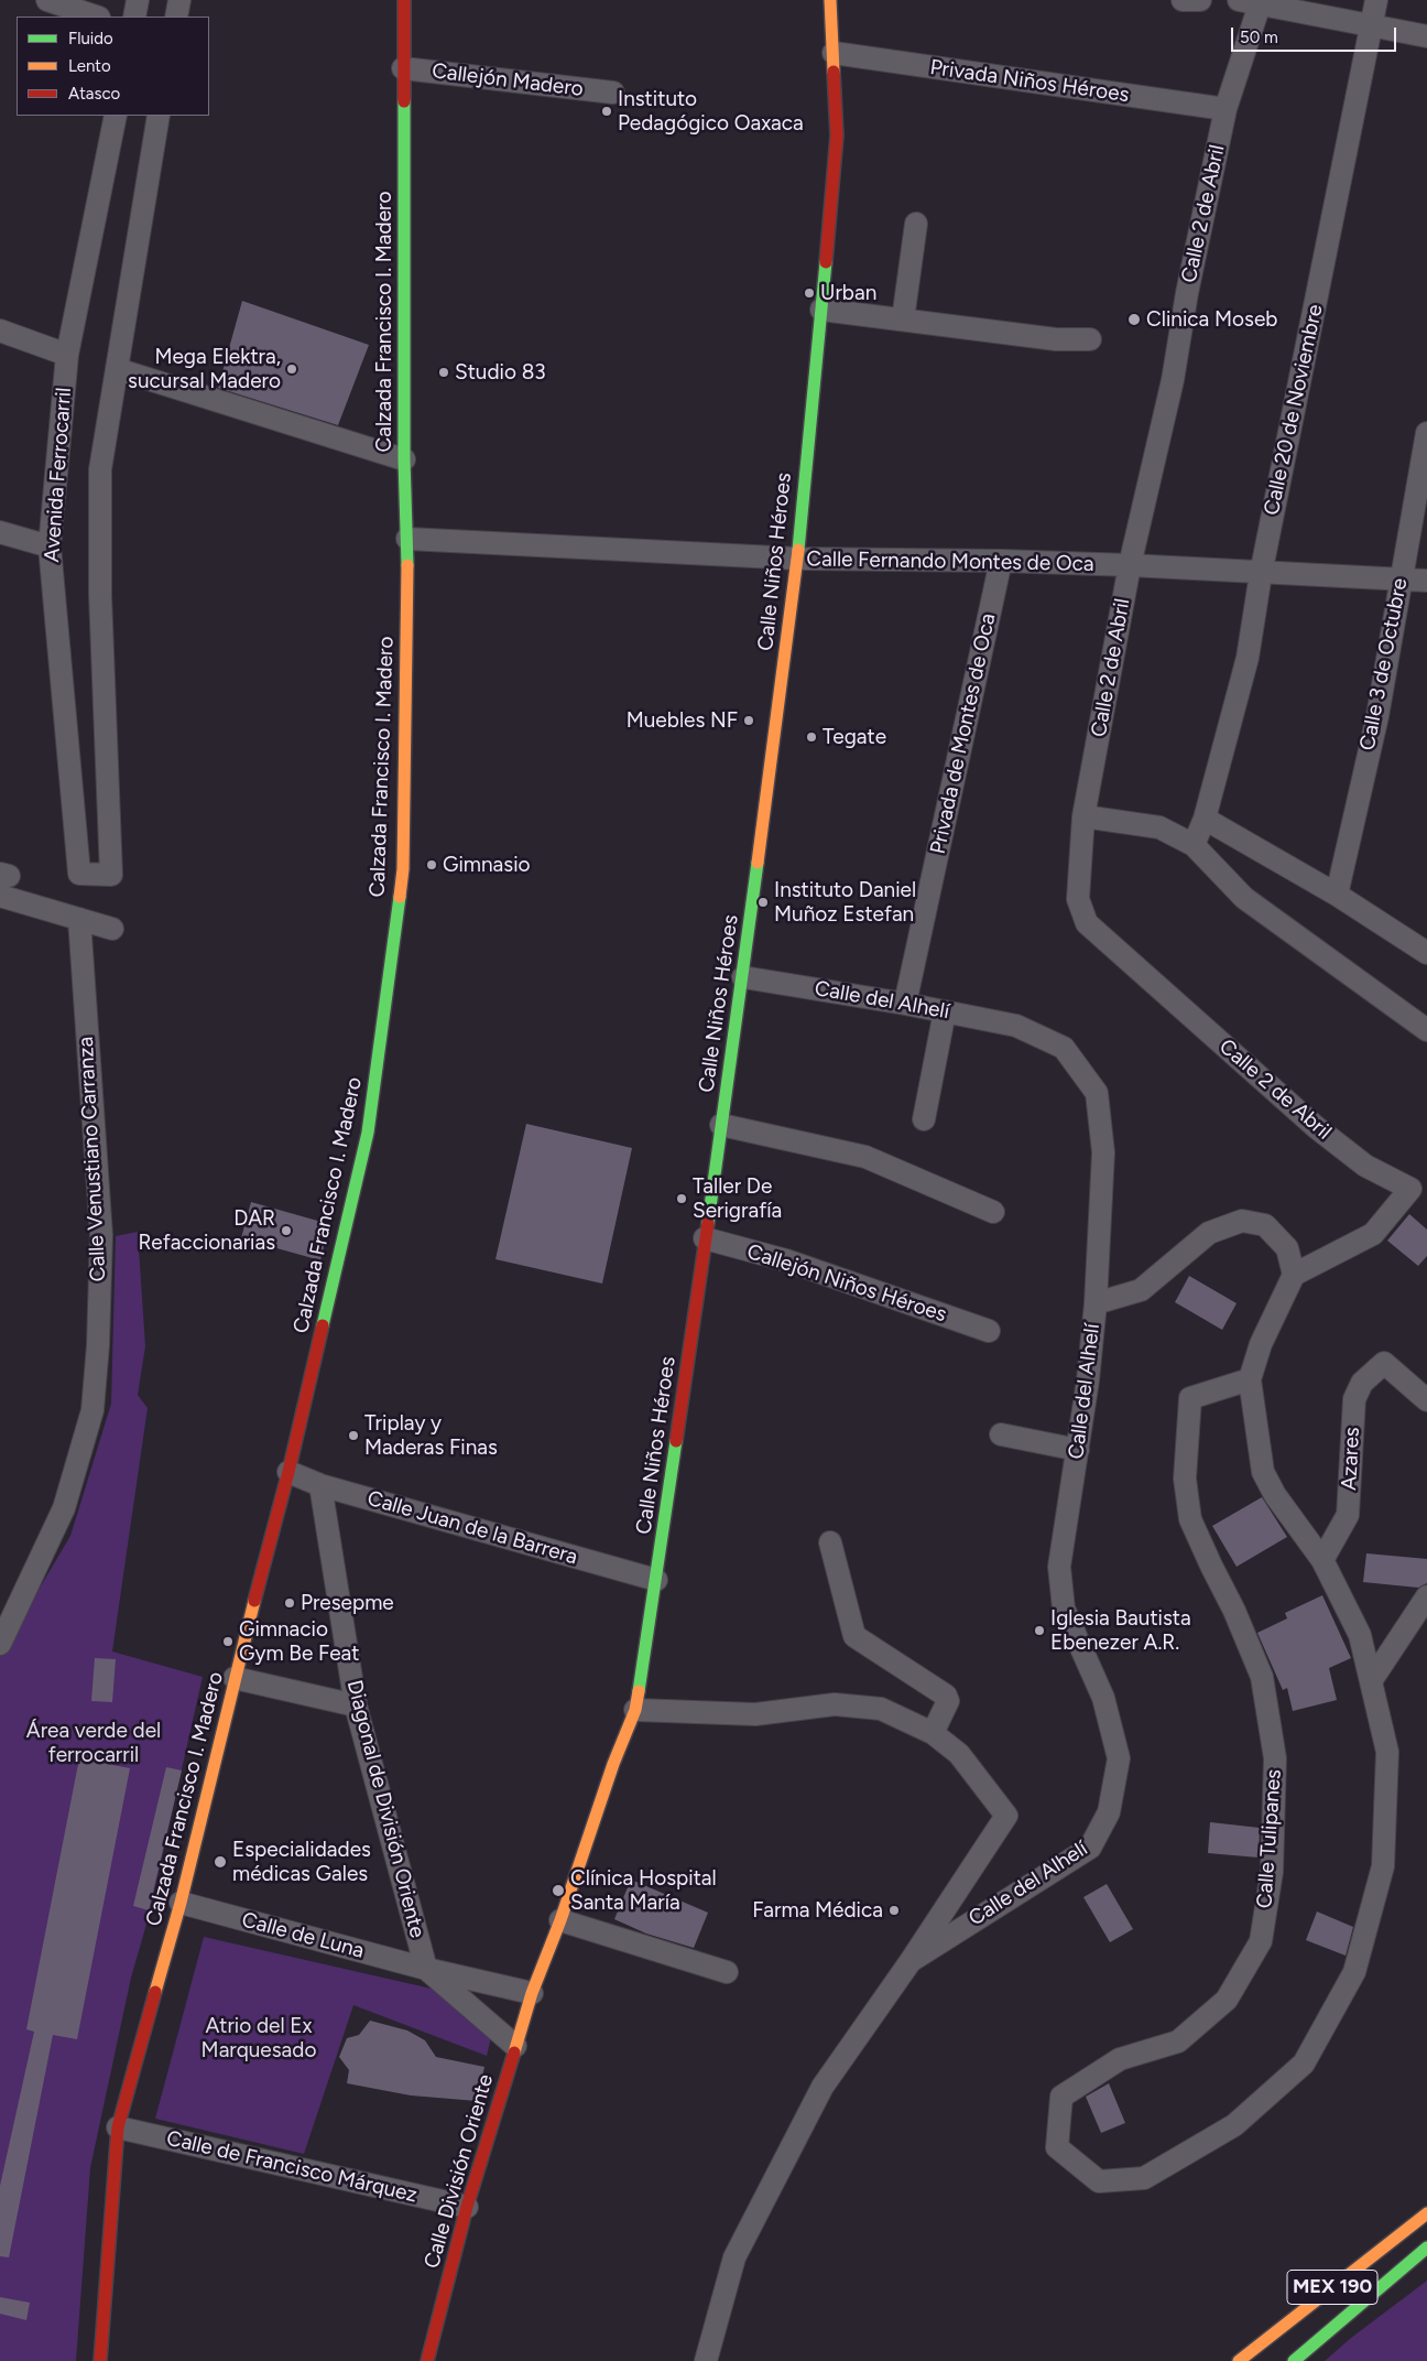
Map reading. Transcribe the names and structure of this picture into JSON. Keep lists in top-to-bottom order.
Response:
{
  "streets": {
    "main road": [
      "Calzada Francisco I. Madero",
      "Calle Niños Héroes",
      "Calle División Oriente",
      "MEX 190"
    ],
    "street": [
      "Callejón Madero",
      "Privada Niños Héroes",
      "Calle 2 de Abril",
      "Calle 20 de Noviembre",
      "Avenida Ferrocarril",
      "Calle Fernando Montes de Oca",
      "Calle 3 de Octubre",
      "Privada de Montes de Oca",
      "Calle del Alhelí",
      "Calle Venustiano Carranza",
      "Callejón Niños Héroes",
      "Azares",
      "Calle Juan de la Barrera",
      "Diagonal de División Oriente",
      "Calle Tulipanes",
      "Calle de Luna",
      "Calle de Francisco Márquez"
    ]
  },
  "crossings": [
    ["Callejón Madero", "Calzada Francisco I. Madero"],
    ["Privada Niños Héroes", "Calle 2 de Abril"],
    ["Privada Niños Héroes", "Calle Niños Héroes"],
    ["Calle 2 de Abril", "Calle Fernando Montes de Oca"],
    ["Calzada Francisco I. Madero", "Calle Fernando Montes de Oca"],
    ["Calzada Francisco I. Madero", "Calle Juan de la Barrera"],
    ["Calzada Francisco I. Madero", "Calle de Luna"],
    ["Calzada Francisco I. Madero", "Calle de Francisco Márquez"],
    ["Calle 20 de Noviembre", "Calle Fernando Montes de Oca"],
    ["Calle Niños Héroes", "Calle Fernando Montes de Oca"],
    ["Calle Niños Héroes", "Calle del Alhelí"],
    ["Calle Niños Héroes", "Callejón Niños Héroes"],
    ["Calle Niños Héroes", "Calle Juan de la Barrera"],
    ["Calle Niños Héroes", "Calle de Luna"],
    ["Calle Niños Héroes", "Calle División Oriente"],
    ["Calle Fernando Montes de Oca", "Calle 3 de Octubre"],
    ["Calle Fernando Montes de Oca", "Privada de Montes de Oca"],
    ["Privada de Montes de Oca", "Calle del Alhelí"],
    ["Azares", "Calle Tulipanes"],
    ["Calle Juan de la Barrera", "Diagonal de División Oriente"],
    ["Diagonal de División Oriente", "Calle de Luna"],
    ["Calle de Luna", "Calle División Oriente"],
    ["Calle de Francisco Márquez", "Calle División Oriente"]
  ],
  "parks": ["Área verde del ferrocarril", "Atrio del Ex Marquesado"],
  "places": [
    "Instituto Pedagógico Oaxaca",
    "Urban",
    "Clinica Moseb",
    "Mega Elektra, sucursal Madero",
    "Studio 83",
    "Muebles NF",
    "Tegate",
    "Gimnasio",
    "Instituto Daniel Muñoz Estefan",
    "Taller De Serigrafía",
    "DAR Refaccionarias",
    "Triplay y Maderas Finas",
    "Presepme",
    "Iglesia Bautista Ebenezer A.R.",
    "Gimnacio Gym Be Feat",
    "Especialidades médicas Gales",
    "Clínica Hospital Santa María",
    "Farma Médica"
  ],
  "legend": ["Fluido", "Lento", "Atasco"],
  "scale_bar": "50 m"
}
